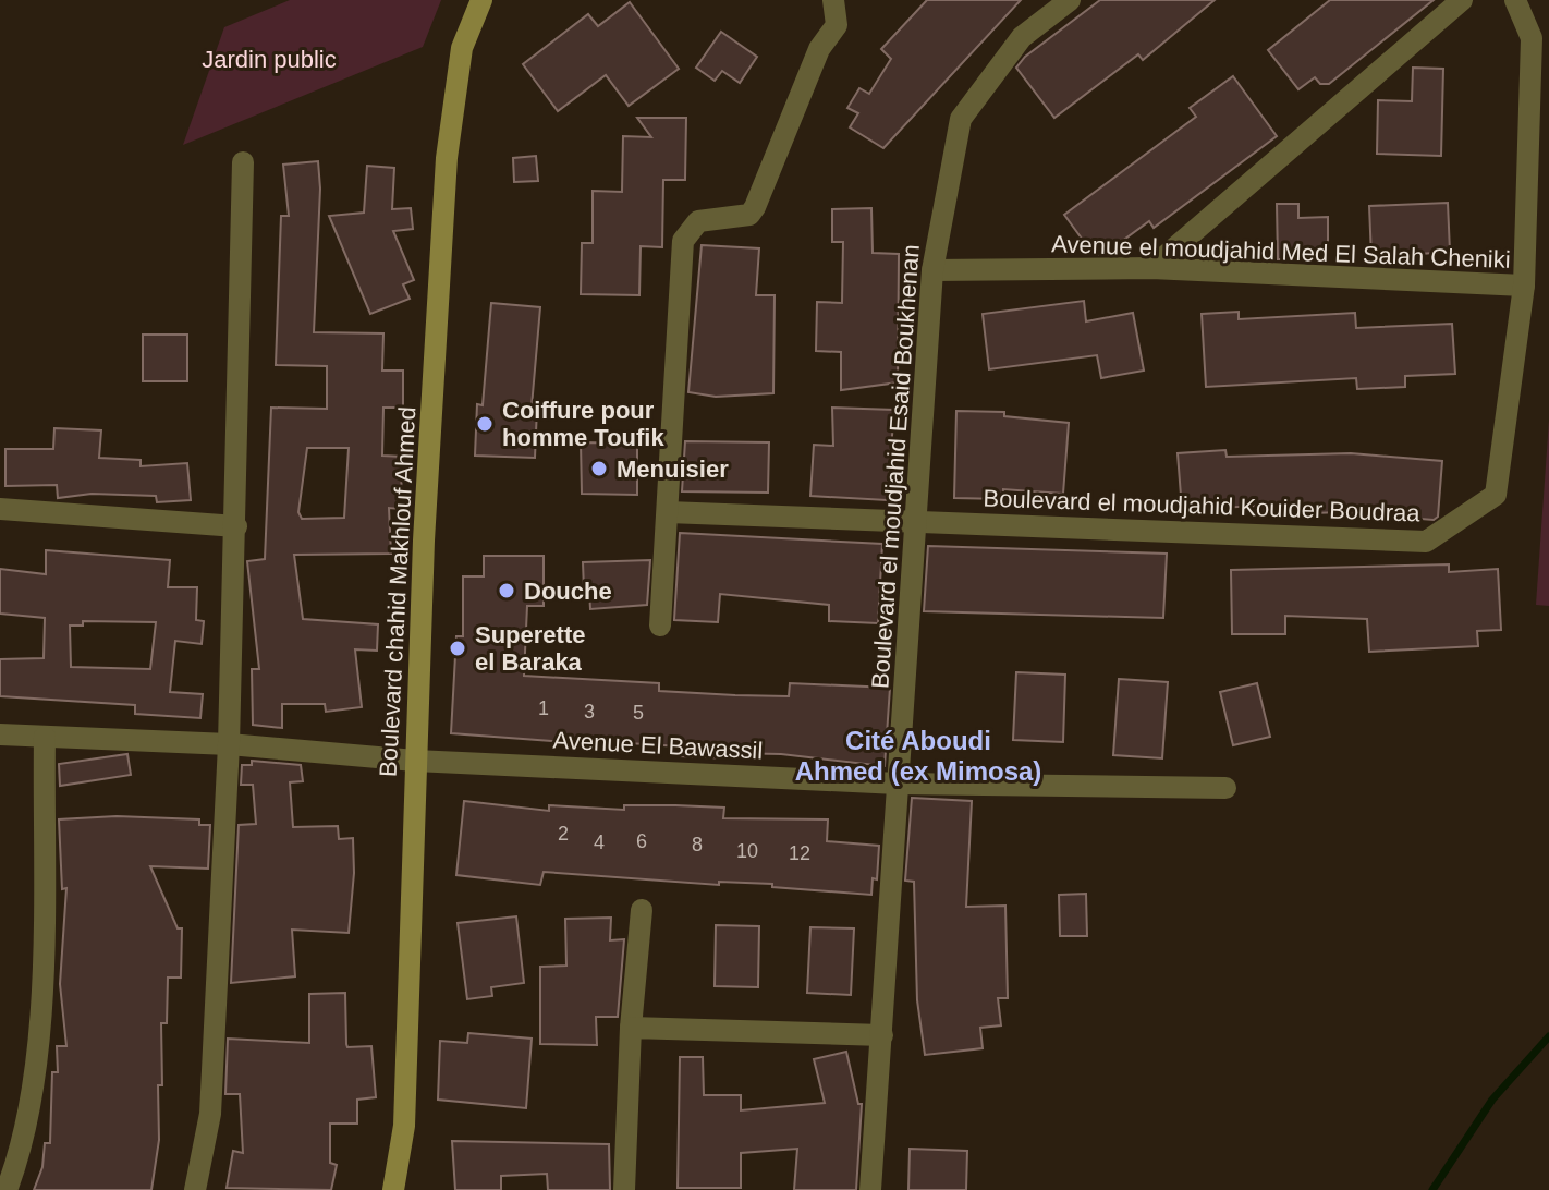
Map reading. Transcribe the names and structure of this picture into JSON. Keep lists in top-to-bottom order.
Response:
{
  "streets": {
    "main road": ["Boulevard chahid Makhlouf Ahmed"],
    "street": [
      "Avenue el moudjahid Med El Salah Cheniki",
      "Boulevard el moudjahid Esaid Boukhenan",
      "Boulevard el moudjahid Kouider Boudraa",
      "Avenue El Bawassil"
    ]
  },
  "crossings": [
    ["Avenue el moudjahid Med El Salah Cheniki", "Boulevard el moudjahid Esaid Boukhenan"],
    ["Avenue el moudjahid Med El Salah Cheniki", "Boulevard el moudjahid Kouider Boudraa"],
    ["Boulevard el moudjahid Esaid Boukhenan", "Boulevard el moudjahid Kouider Boudraa"],
    ["Boulevard el moudjahid Esaid Boukhenan", "Avenue El Bawassil"],
    ["Boulevard chahid Makhlouf Ahmed", "Avenue El Bawassil"]
  ],
  "districts": ["Cité Aboudi Ahmed (ex Mimosa)"],
  "parks": ["Jardin public"],
  "places": [
    "Coiffure pour homme Toufik",
    "Menuisier",
    "Douche",
    "Superette el Baraka"
  ],
  "house_numbers": [
    "1",
    "3",
    "5",
    "2",
    "6",
    "4",
    "8",
    "10",
    "12"
  ]
}
